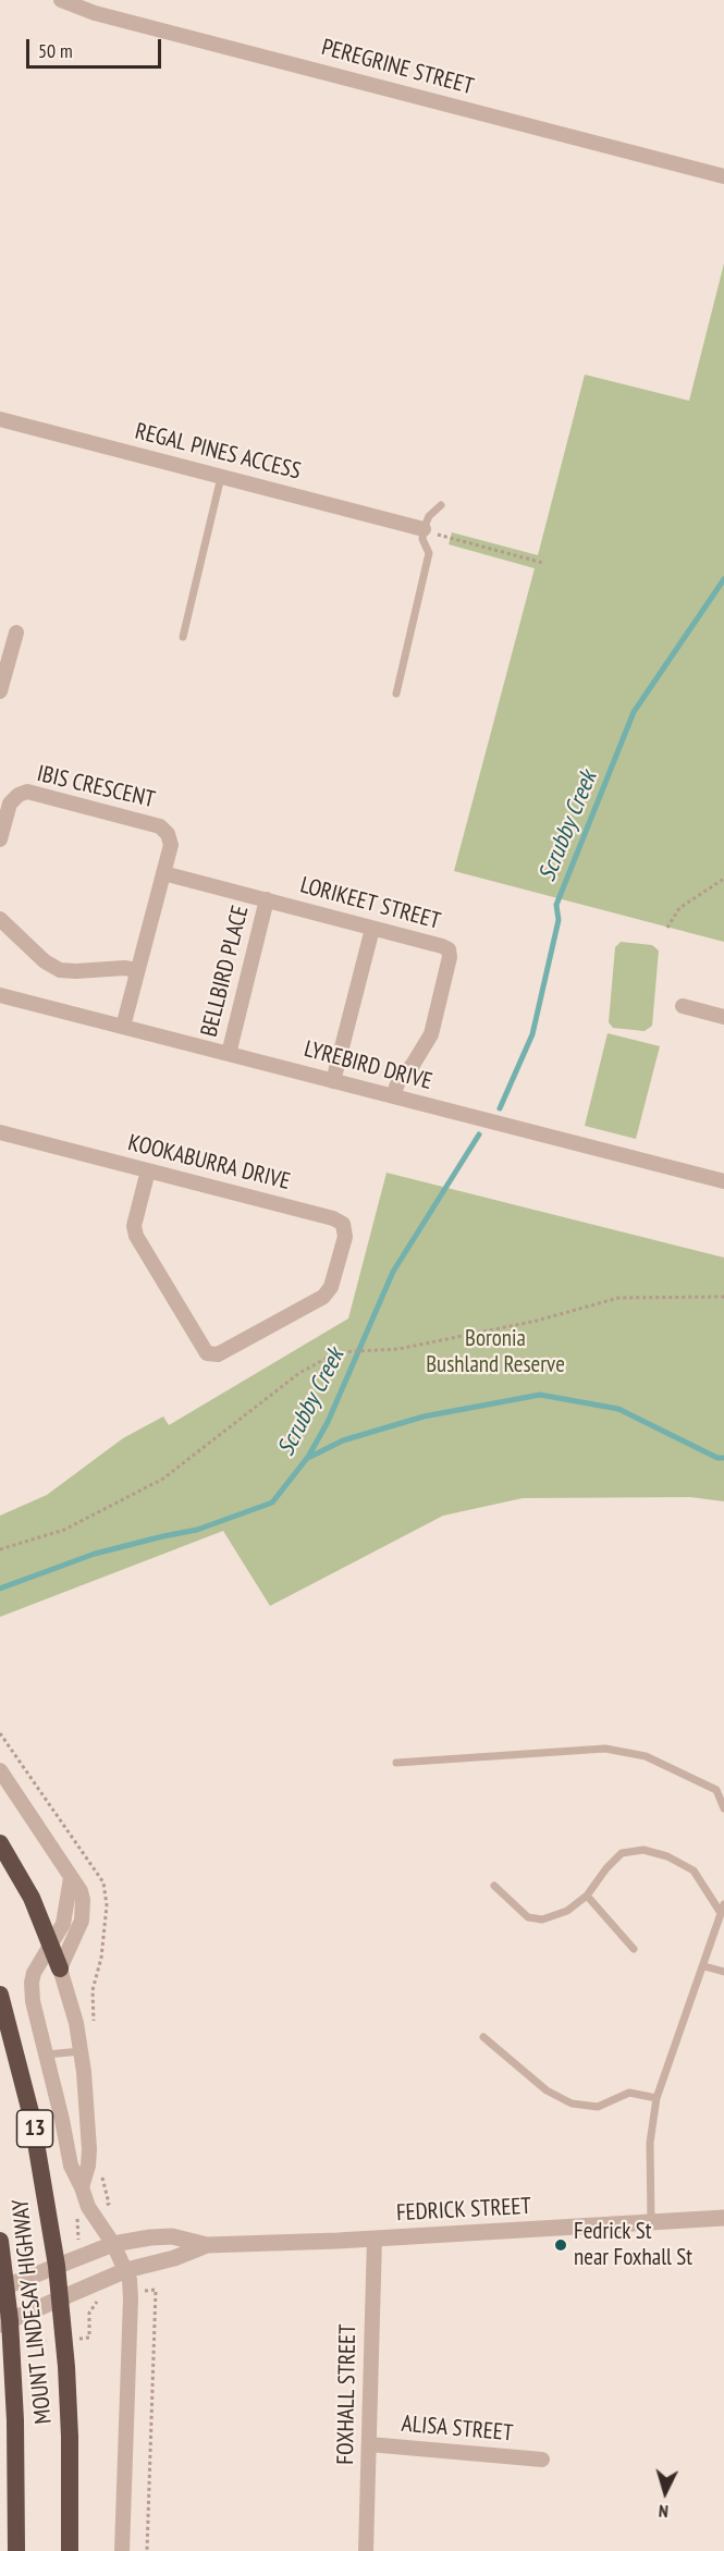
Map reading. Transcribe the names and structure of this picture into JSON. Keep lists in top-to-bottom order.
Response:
{
  "streets": {
    "highway": ["13", "MOUNT LINDESAY HIGHWAY"],
    "street": [
      "PEREGRINE STREET",
      "REGAL PINES ACCESS",
      "IBIS CRESCENT",
      "LORIKEET STREET",
      "BELLBIRD PLACE",
      "LYREBIRD DRIVE",
      "KOOKABURRA DRIVE",
      "FEDRICK STREET",
      "FOXHALL STREET",
      "ALISA STREET"
    ]
  },
  "crossings": [
    ["IBIS CRESCENT", "LORIKEET STREET"],
    ["IBIS CRESCENT", "LYREBIRD DRIVE"],
    ["LORIKEET STREET", "BELLBIRD PLACE"],
    ["LORIKEET STREET", "LYREBIRD DRIVE"],
    ["BELLBIRD PLACE", "LYREBIRD DRIVE"],
    ["FEDRICK STREET", "MOUNT LINDESAY HIGHWAY"],
    ["FEDRICK STREET", "FOXHALL STREET"],
    ["FOXHALL STREET", "ALISA STREET"]
  ],
  "water": ["Scrubby Creek"],
  "parks": ["Boronia Bushland Reserve"],
  "places": ["Fedrick St near Foxhall St"],
  "scale_bar": "50 m",
  "north": "bottom"
}
